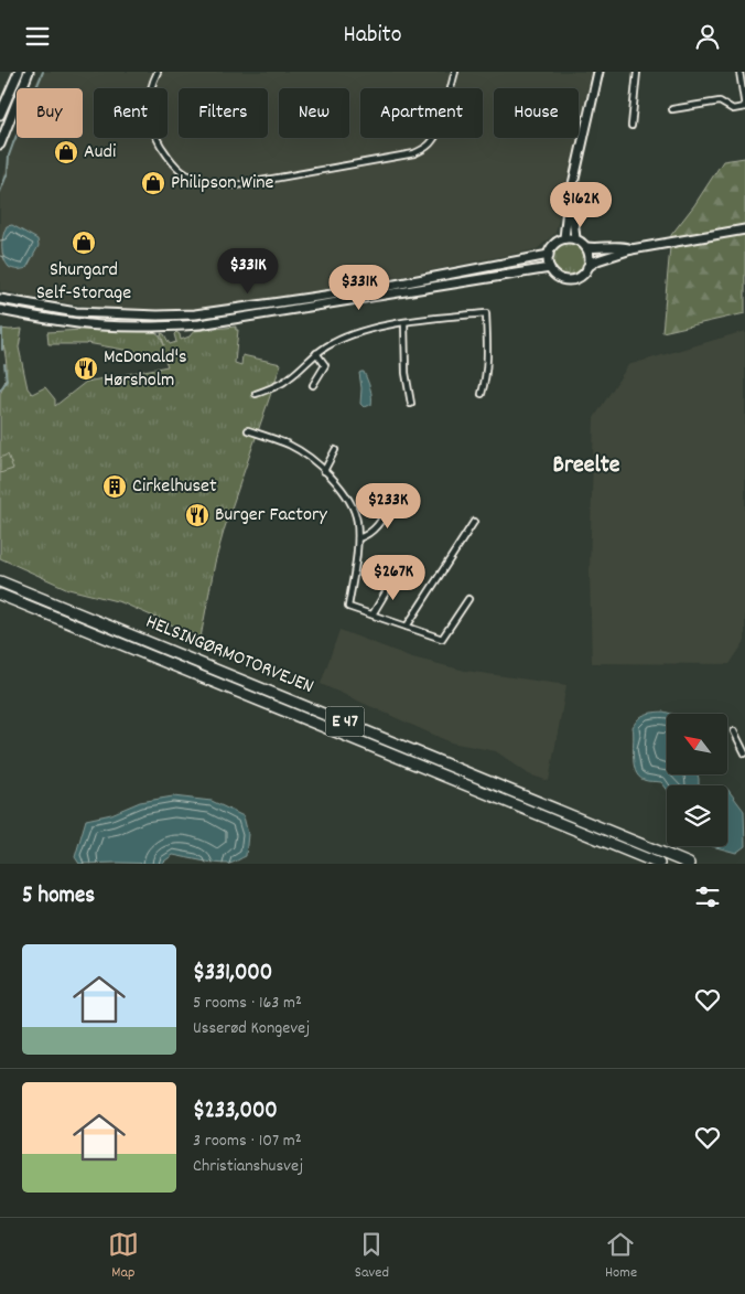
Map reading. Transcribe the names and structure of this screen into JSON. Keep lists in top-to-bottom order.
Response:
{
  "streets": {
    "highway": ["HELSINGØRMOTORVEJEN", "E 47"]
  },
  "districts": ["Breelte"],
  "places": {
    "shop": ["Audi", "Philipson Wine", "Shurgard Self-Storage"],
    "restaurant": ["McDonald's Hørsholm", "Burger Factory"],
    "building": ["Cirkelhuset"]
  },
  "north": "top left",
  "page": {
    "header": "Habito",
    "chip": [
      "Buy",
      "Rent",
      "Filters",
      "New",
      "Apartment",
      "House"
    ],
    "price": [
      "$162K",
      "$331K",
      "$331K",
      "$233K",
      "$267K"
    ],
    "heading": "5 homes",
    "list": [
      {
        "name": "$331,000",
        "note": "5 rooms · 163 m² · Usserød Kongevej"
      },
      {
        "name": "$233,000",
        "note": "3 rooms · 107 m² · Christianshusvej"
      }
    ],
    "tabs": ["Map", "Saved", "Home"]
  }
}
